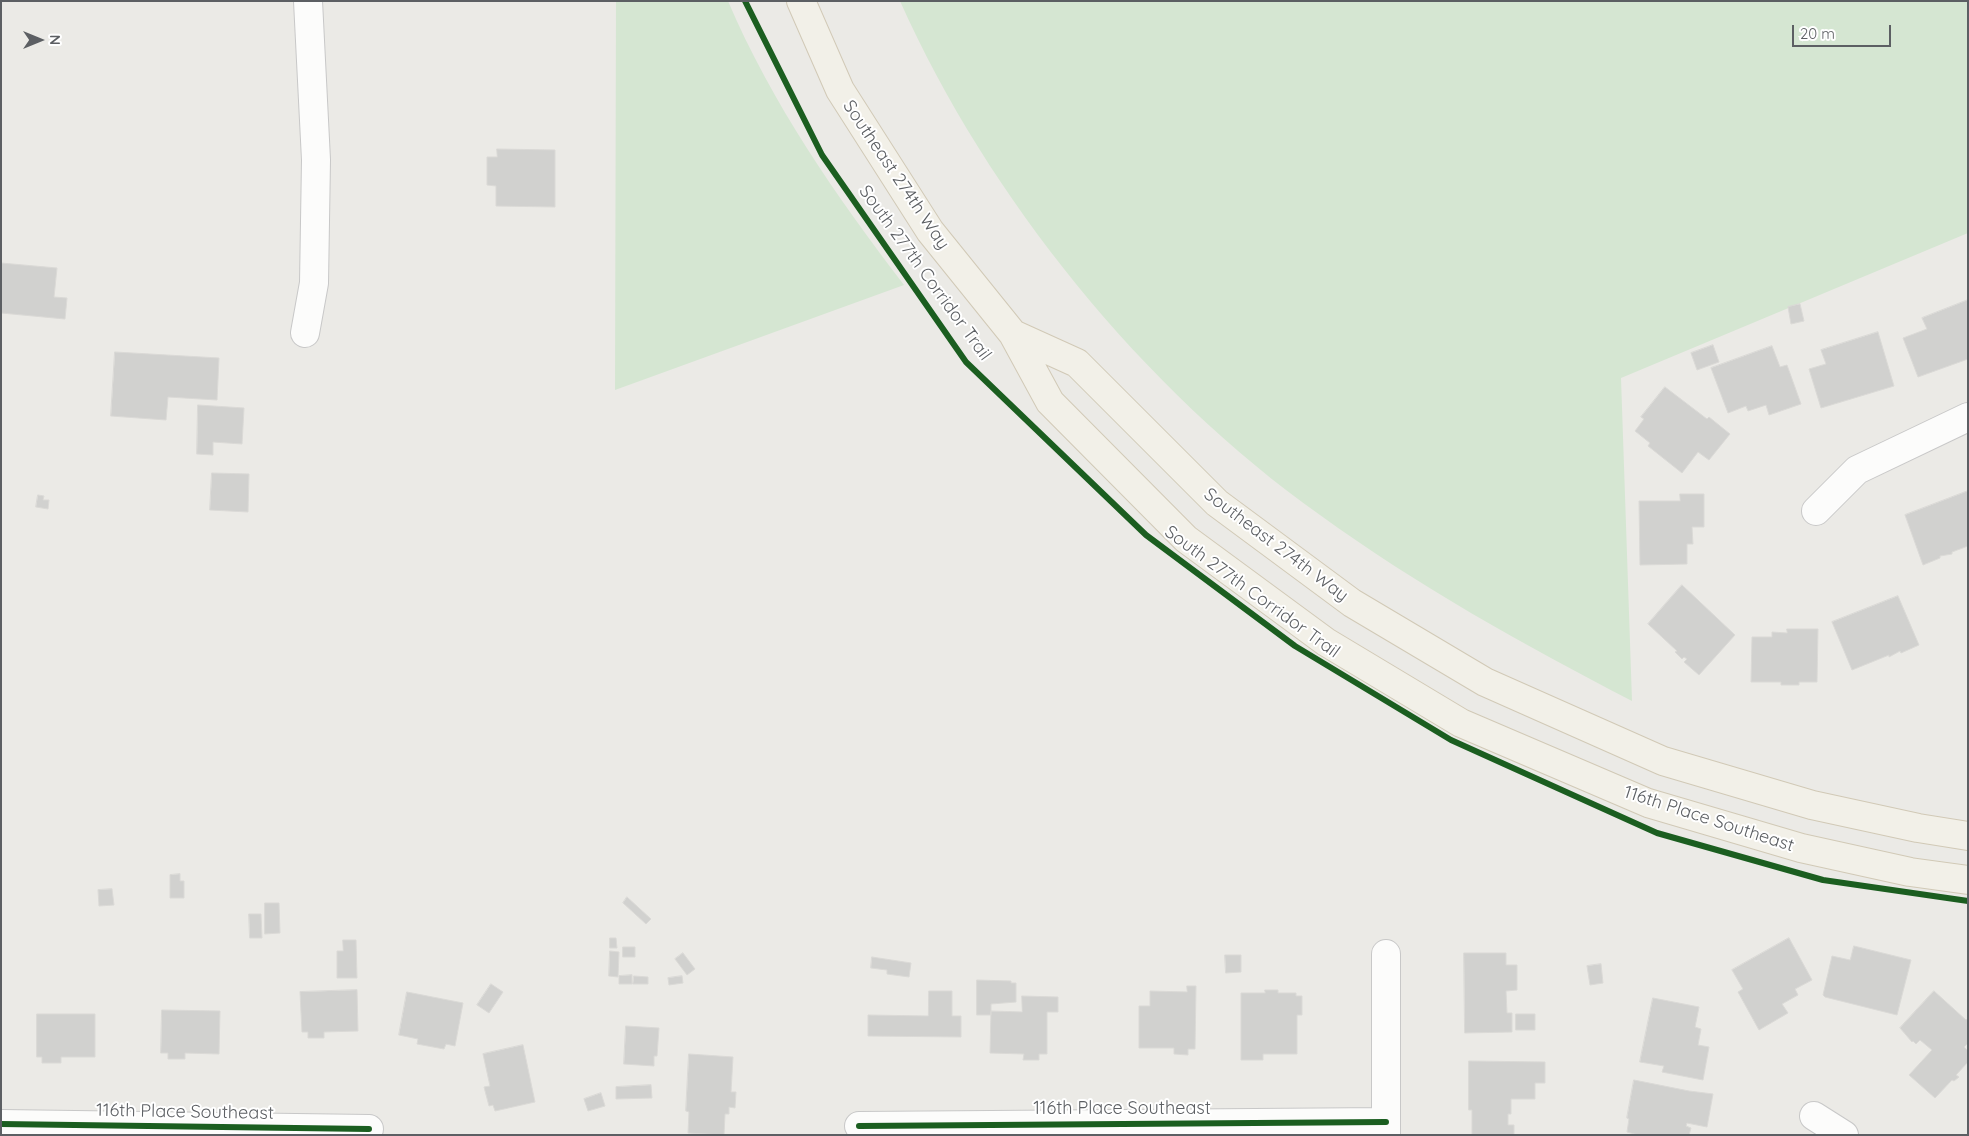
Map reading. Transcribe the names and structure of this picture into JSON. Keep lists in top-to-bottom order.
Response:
{
  "streets": {
    "main road": ["Southeast 274th Way", "116th Place Southeast"],
    "cycle path": ["South 277th Corridor Trail"]
  },
  "crossings": [
    ["Southeast 274th Way", "116th Place Southeast"]
  ],
  "scale_bar": "20 m",
  "north": "right"
}
